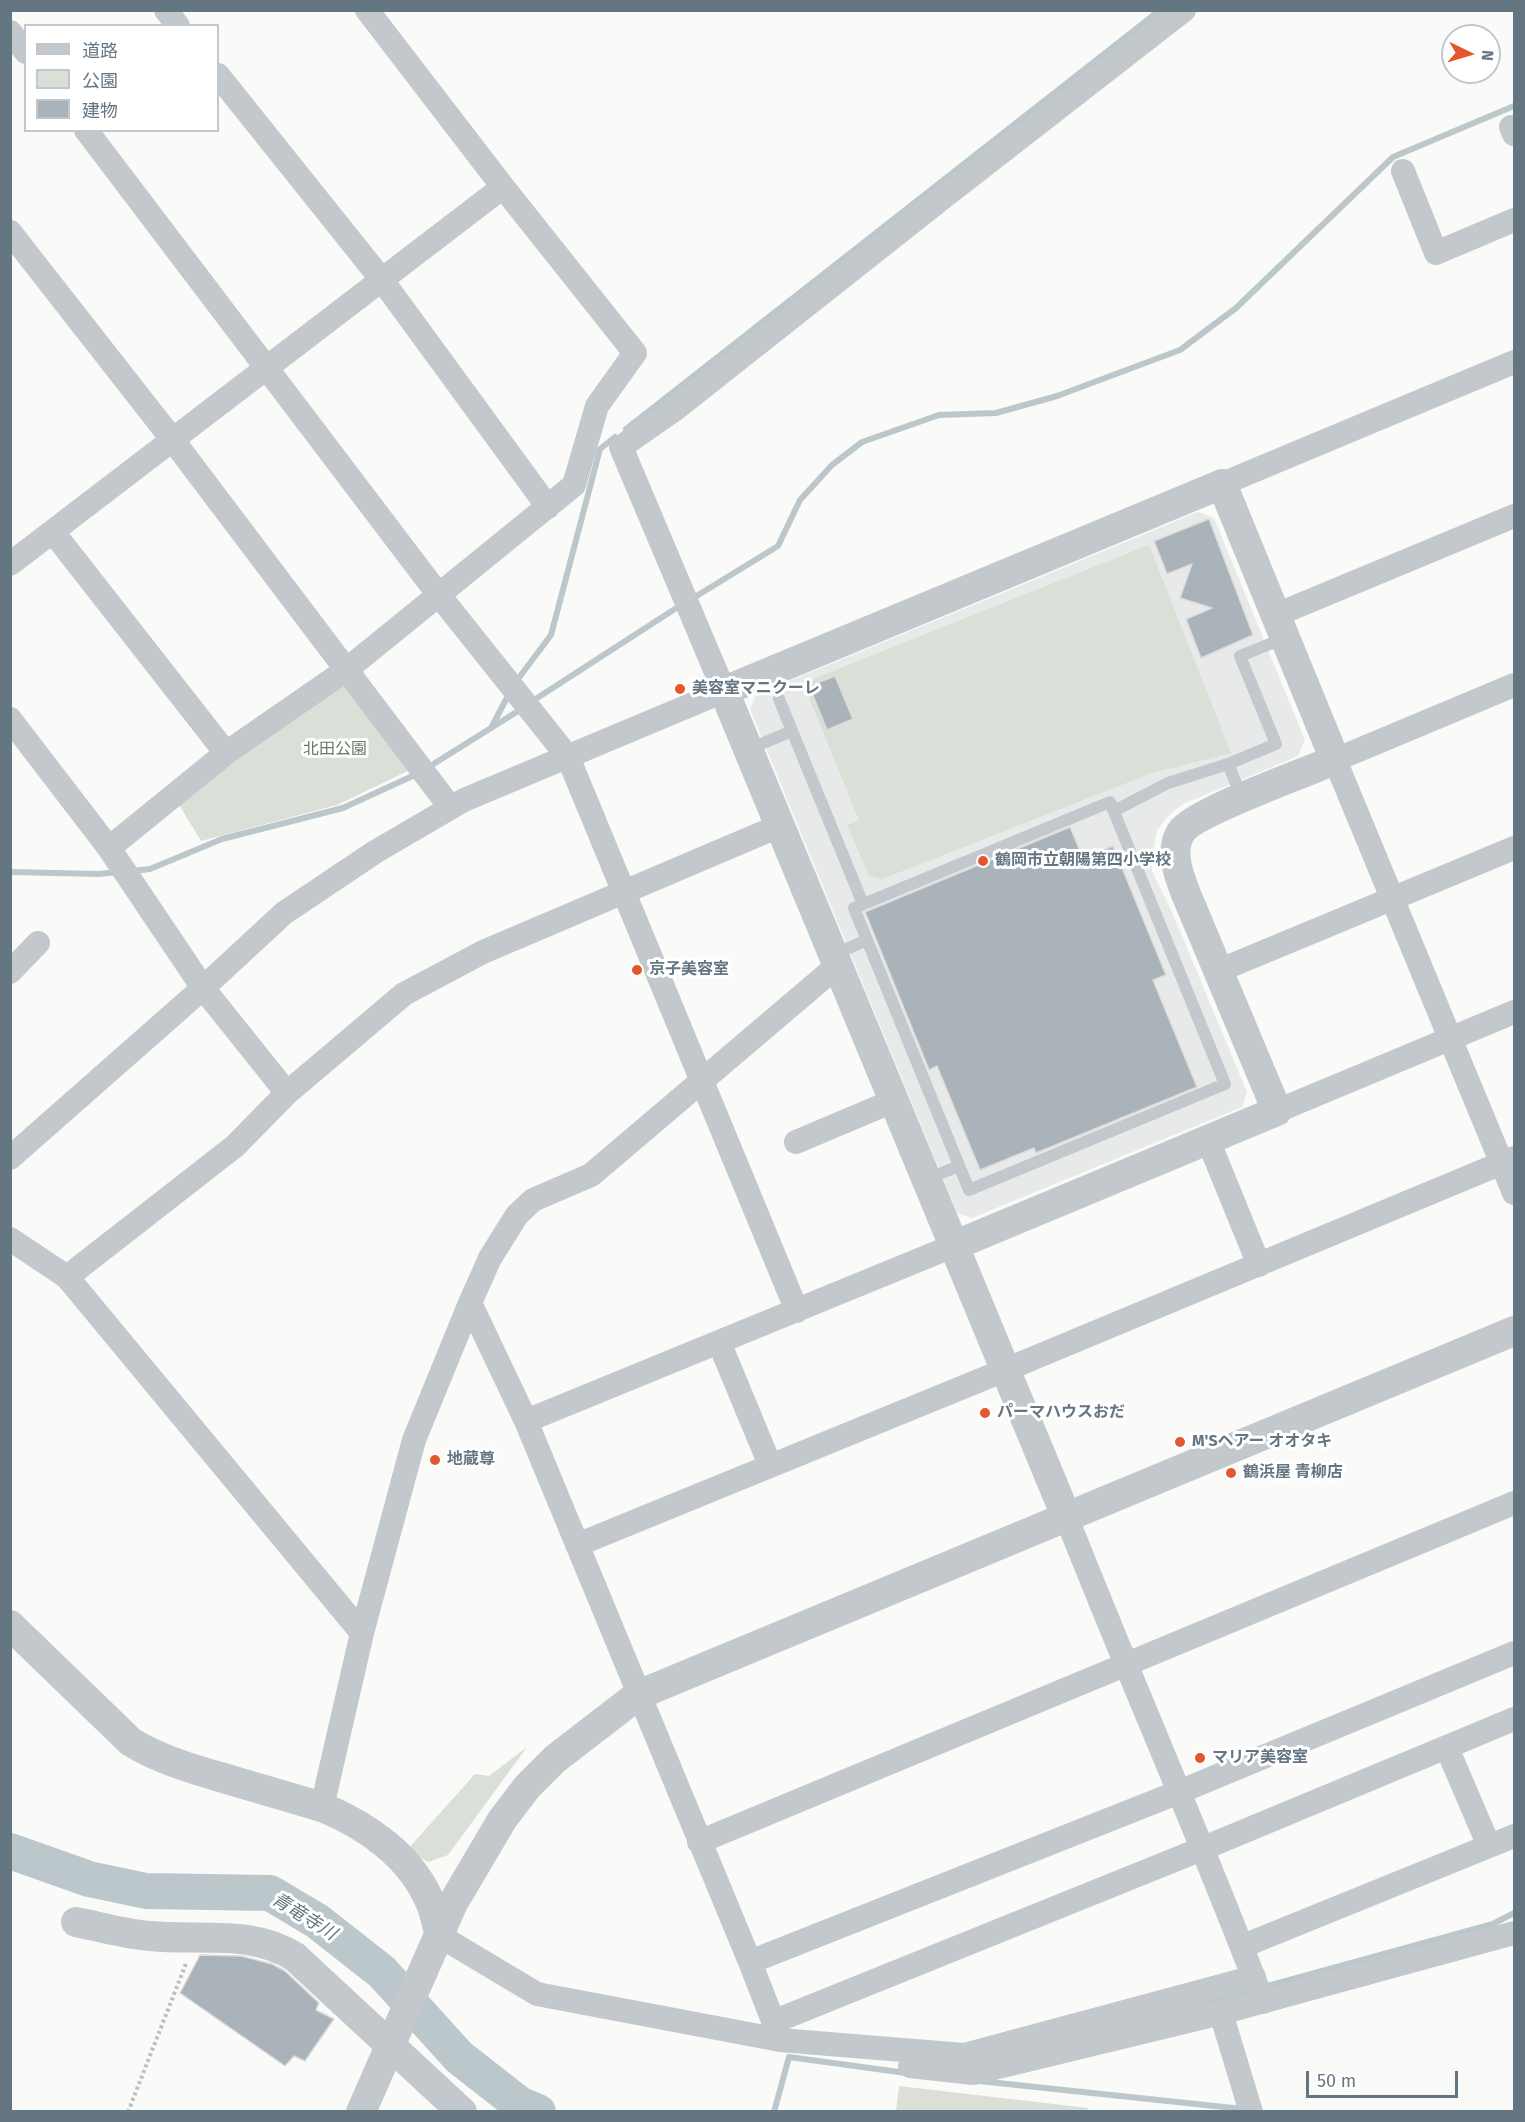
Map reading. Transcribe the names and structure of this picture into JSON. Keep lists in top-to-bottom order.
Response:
{
  "water": ["青竜寺川"],
  "parks": ["北田公園"],
  "places": [
    "美容室マニクーレ",
    "鶴岡市立朝陽第四小学校",
    "京子美容室",
    "パーマハウスおだ",
    "M'Sヘアー オオタキ",
    "地蔵尊",
    "鶴浜屋 青柳店",
    "マリア美容室"
  ],
  "legend": ["道路", "公園", "建物"],
  "scale_bar": "50 m",
  "north": "right"
}
